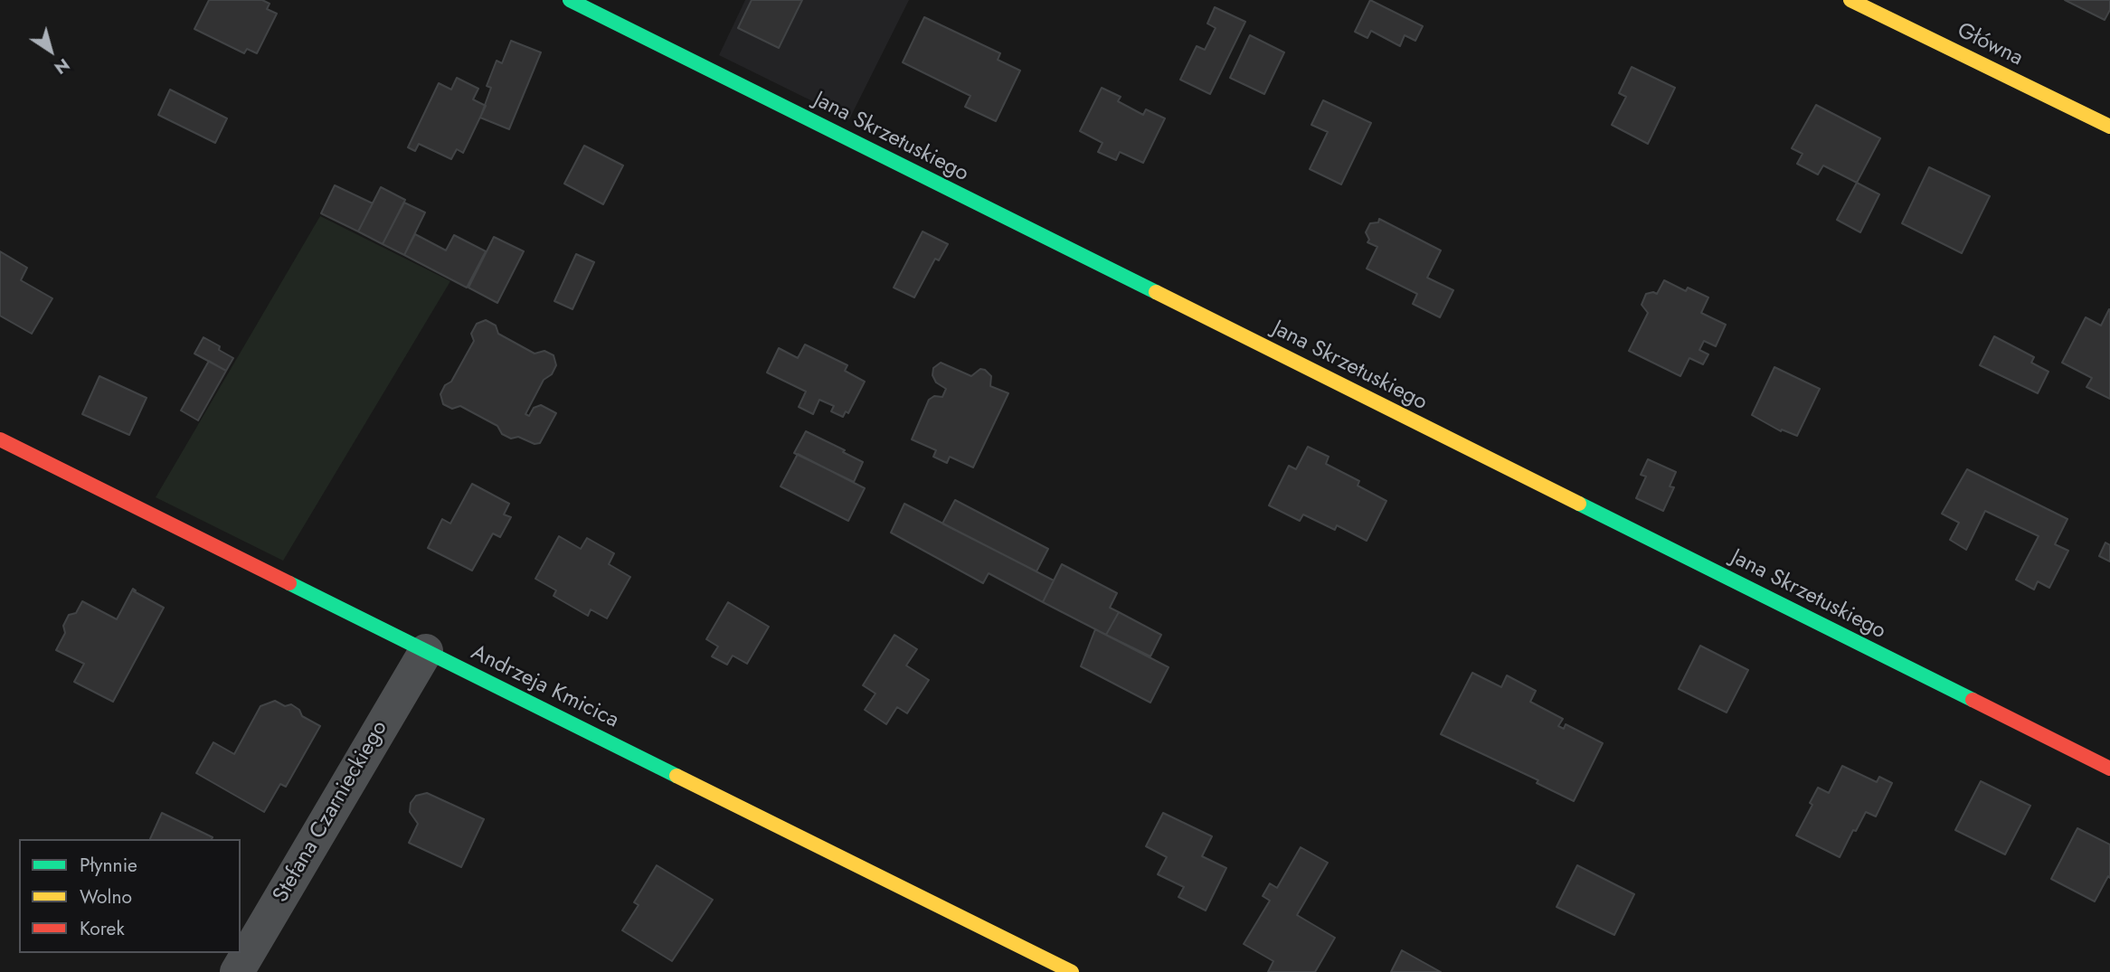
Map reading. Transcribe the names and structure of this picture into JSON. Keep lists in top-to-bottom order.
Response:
{
  "streets": {
    "street": [
      "Główna",
      "Jana Skrzetuskiego",
      "Andrzeja Kmicica",
      "Stefana Czarnieckiego"
    ]
  },
  "crossings": [
    ["Andrzeja Kmicica", "Stefana Czarnieckiego"]
  ],
  "legend": ["Płynnie", "Wolno", "Korek"],
  "north": "bottom right"
}
